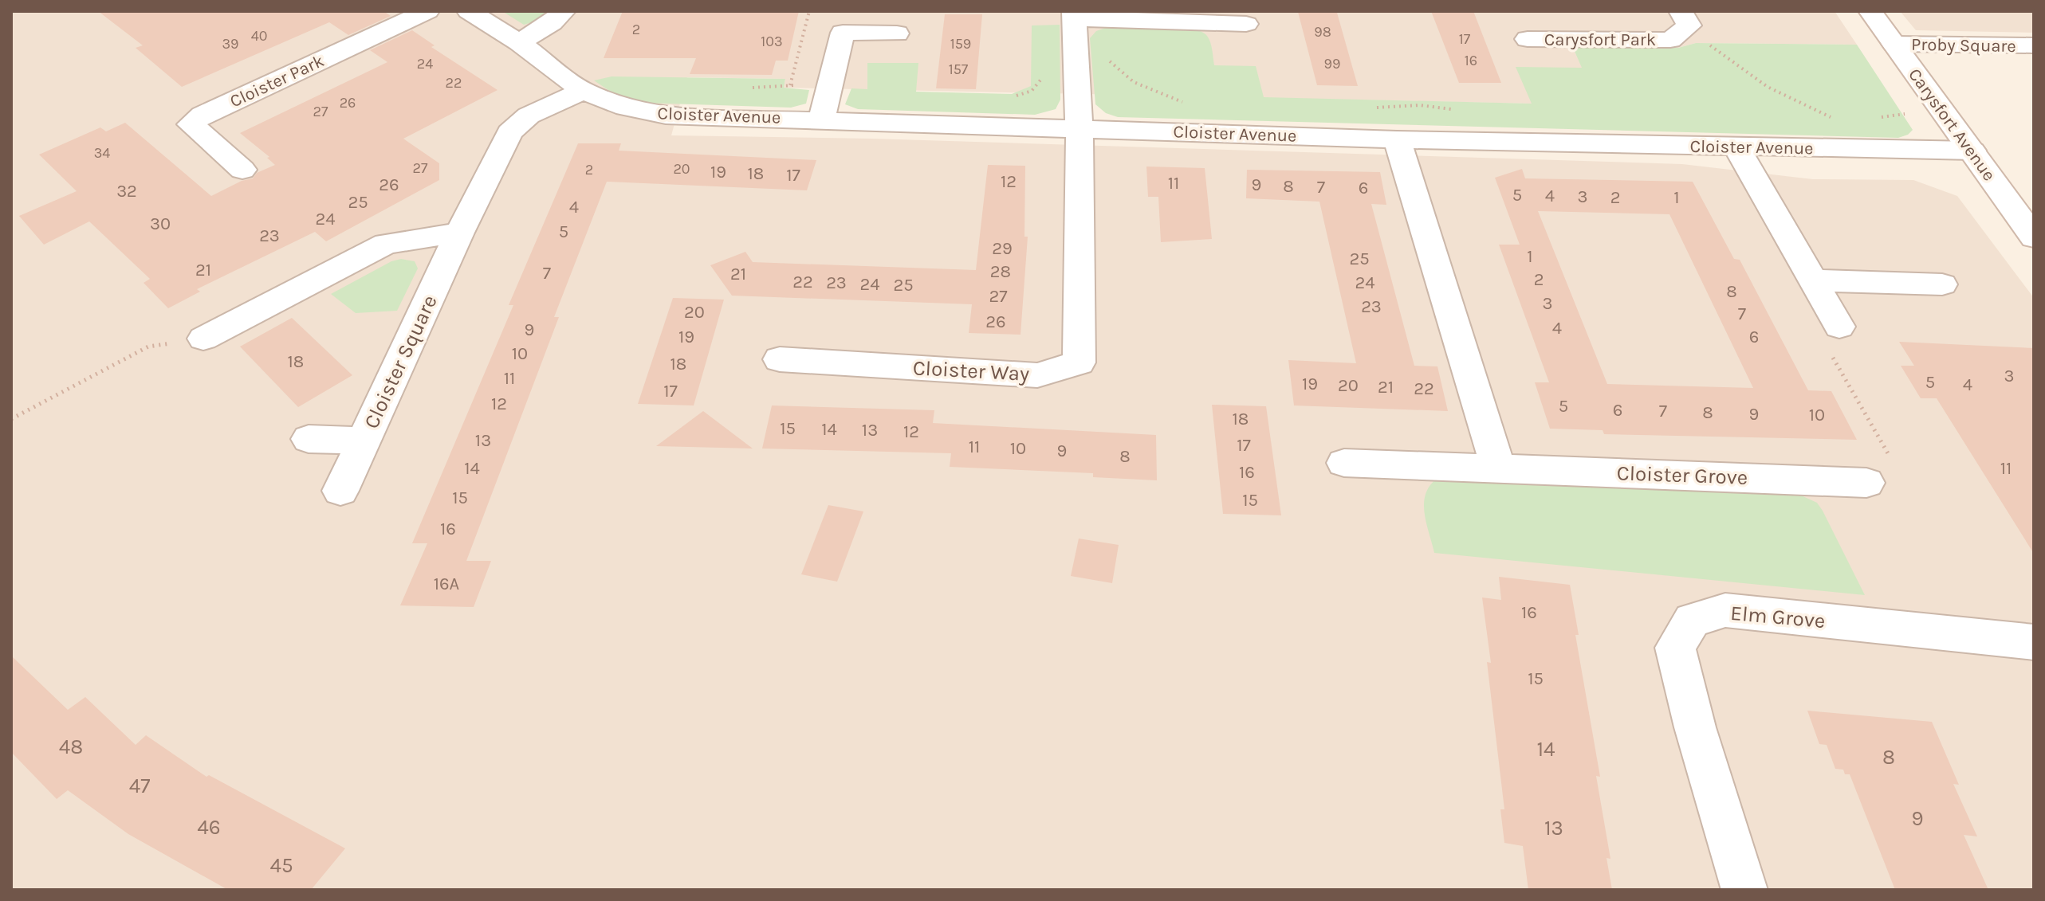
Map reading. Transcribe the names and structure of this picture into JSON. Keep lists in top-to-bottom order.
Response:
{
  "streets": {
    "street": [
      "Carysfort Park",
      "Proby Square",
      "Cloister Park",
      "Cloister Avenue",
      "Carysfort Avenue",
      "Cloister Square",
      "Cloister Way",
      "Cloister Grove",
      "Elm Grove"
    ]
  },
  "crossings": [
    ["Proby Square", "Carysfort Avenue"],
    ["Cloister Avenue", "Carysfort Avenue"],
    ["Cloister Avenue", "Cloister Square"],
    ["Cloister Avenue", "Cloister Way"]
  ],
  "house_numbers": [
    "2",
    "98",
    "40",
    "17",
    "103",
    "39",
    "159",
    "16",
    "24",
    "99",
    "157",
    "22",
    "26",
    "27",
    "34",
    "27",
    "20",
    "2",
    "19",
    "18",
    "17",
    "12",
    "11",
    "26",
    "9",
    "8",
    "7",
    "6",
    "32",
    "5",
    "4",
    "3",
    "2",
    "1",
    "25",
    "4",
    "24",
    "30",
    "5",
    "23",
    "29",
    "1",
    "25",
    "21",
    "28",
    "7",
    "21",
    "2",
    "22",
    "23",
    "24",
    "24",
    "25",
    "8",
    "27",
    "3",
    "23",
    "20",
    "7",
    "26",
    "4",
    "9",
    "19",
    "6",
    "10",
    "18",
    "18",
    "3",
    "11",
    "5",
    "19",
    "4",
    "20",
    "21",
    "22",
    "17",
    "12",
    "5",
    "6",
    "7",
    "8",
    "9",
    "10",
    "18",
    "15",
    "14",
    "13",
    "12",
    "13",
    "17",
    "11",
    "10",
    "9",
    "8",
    "14",
    "11",
    "16",
    "15",
    "15",
    "16",
    "16A",
    "16",
    "15",
    "48",
    "14",
    "8",
    "47",
    "9",
    "46",
    "13",
    "45"
  ]
}
